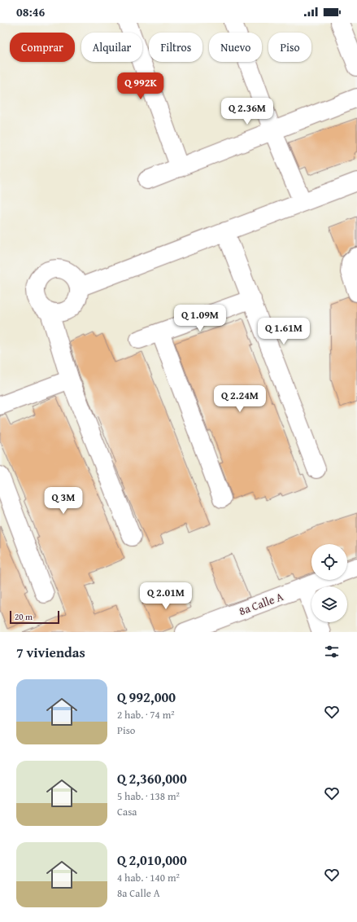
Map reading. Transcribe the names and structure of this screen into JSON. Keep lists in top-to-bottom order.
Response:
{
  "streets": {
    "street": ["8a Calle A"]
  },
  "scale_bar": "20 m",
  "page": {
    "status": "08:46",
    "chip": [
      "Comprar",
      "Alquilar",
      "Filtros",
      "Nuevo",
      "Piso"
    ],
    "price": [
      "Q 992K",
      "Q 2.36M",
      "Q 1.09M",
      "Q 1.61M",
      "Q 2.24M",
      "Q 3M",
      "Q 2.01M"
    ],
    "scale": "20 m",
    "heading": "7 viviendas",
    "list": [
      {
        "name": "Q 992,000",
        "note": "2 hab. · 74 m² · Piso"
      },
      {
        "name": "Q 2,360,000",
        "note": "5 hab. · 138 m² · Casa"
      },
      {
        "name": "Q 2,010,000",
        "note": "4 hab. · 140 m² · 8a Calle A"
      }
    ]
  }
}
